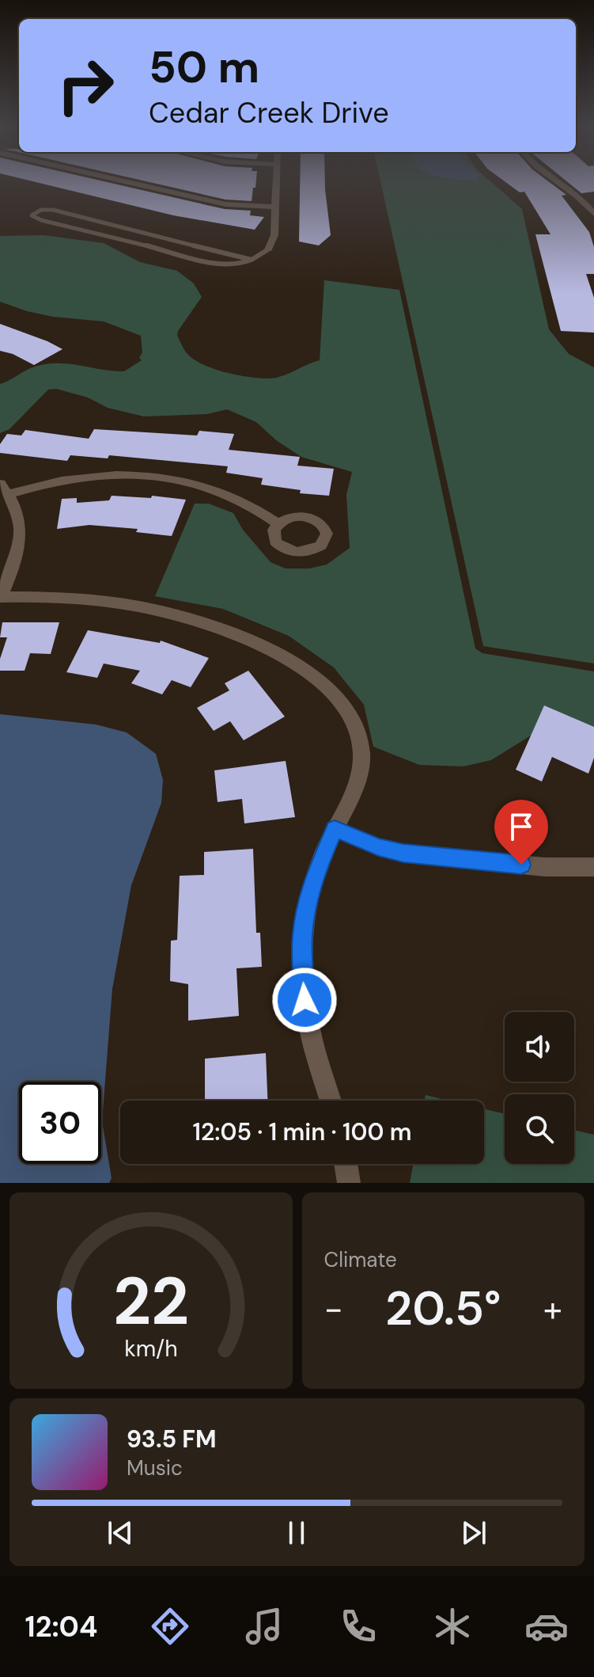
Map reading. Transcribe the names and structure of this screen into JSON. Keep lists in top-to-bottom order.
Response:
{
  "page": {
    "turn": ["50 m", "Cedar Creek Drive"],
    "limit": "30",
    "trip": "12:05 · 1 min · 100 m",
    "tile": "Climate",
    "heat": ["−", "20.5°", "+"],
    "song": ["93.5 FM", "Music"],
    "tabs": "12:04",
    "gauge": ["22", "km/h"]
  }
}
